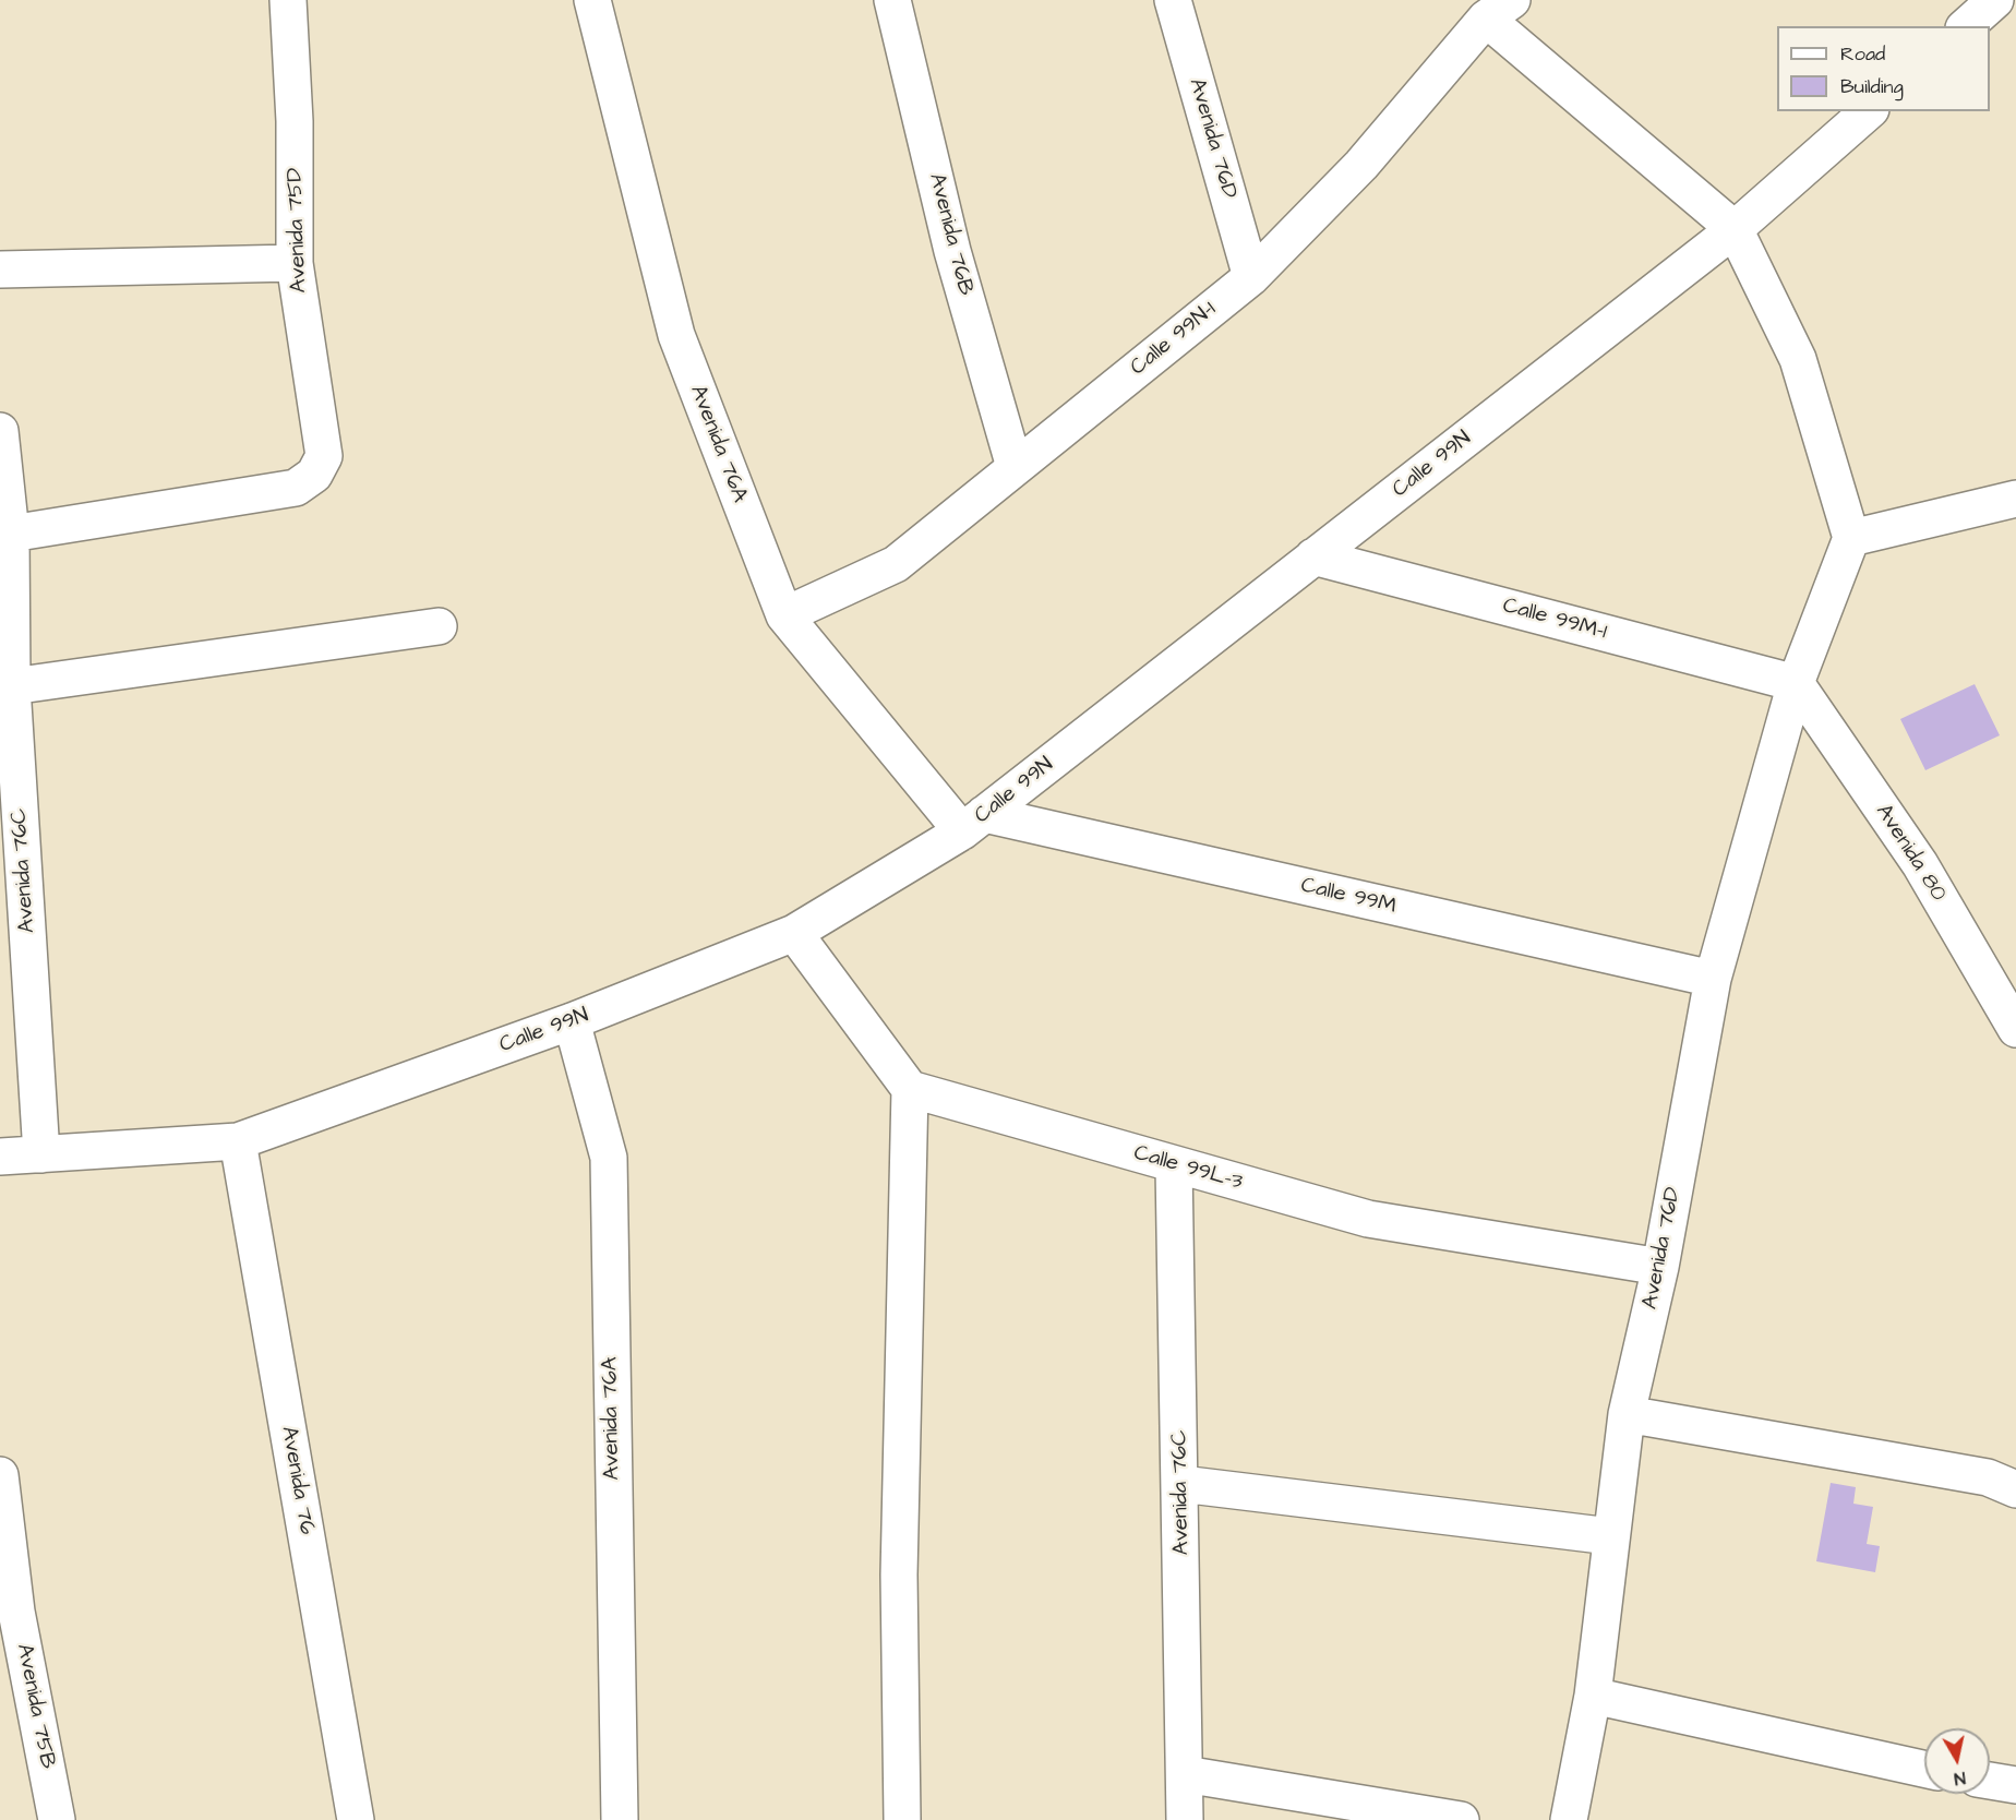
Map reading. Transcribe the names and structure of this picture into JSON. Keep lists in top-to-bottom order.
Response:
{
  "streets": {
    "street": [
      "Avenida 76D",
      "Avenida 75D",
      "Avenida 76B",
      "Calle 99N-1",
      "Avenida 76A",
      "Calle 99N",
      "Calle 99M-1",
      "Avenida 80",
      "Avenida 76C",
      "Calle 99M",
      "Calle 99L-3",
      "Avenida 76",
      "Avenida 75B"
    ]
  },
  "crossings": [
    ["Avenida 76D", "Calle 99N-1"],
    ["Avenida 76D", "Calle 99M-1"],
    ["Avenida 76D", "Avenida 80"],
    ["Avenida 76D", "Calle 99M"],
    ["Avenida 76D", "Calle 99L-3"],
    ["Avenida 75D", "Avenida 76C"],
    ["Avenida 76B", "Calle 99N-1"],
    ["Calle 99N-1", "Avenida 76A"],
    ["Avenida 76A", "Calle 99N"],
    ["Avenida 76A", "Calle 99M"],
    ["Calle 99N", "Calle 99M-1"],
    ["Calle 99N", "Avenida 76C"],
    ["Calle 99N", "Calle 99M"],
    ["Calle 99N", "Avenida 76"],
    ["Calle 99M-1", "Avenida 80"],
    ["Avenida 76C", "Calle 99L-3"]
  ],
  "legend": ["Road", "Building"],
  "north": "bottom"
}
